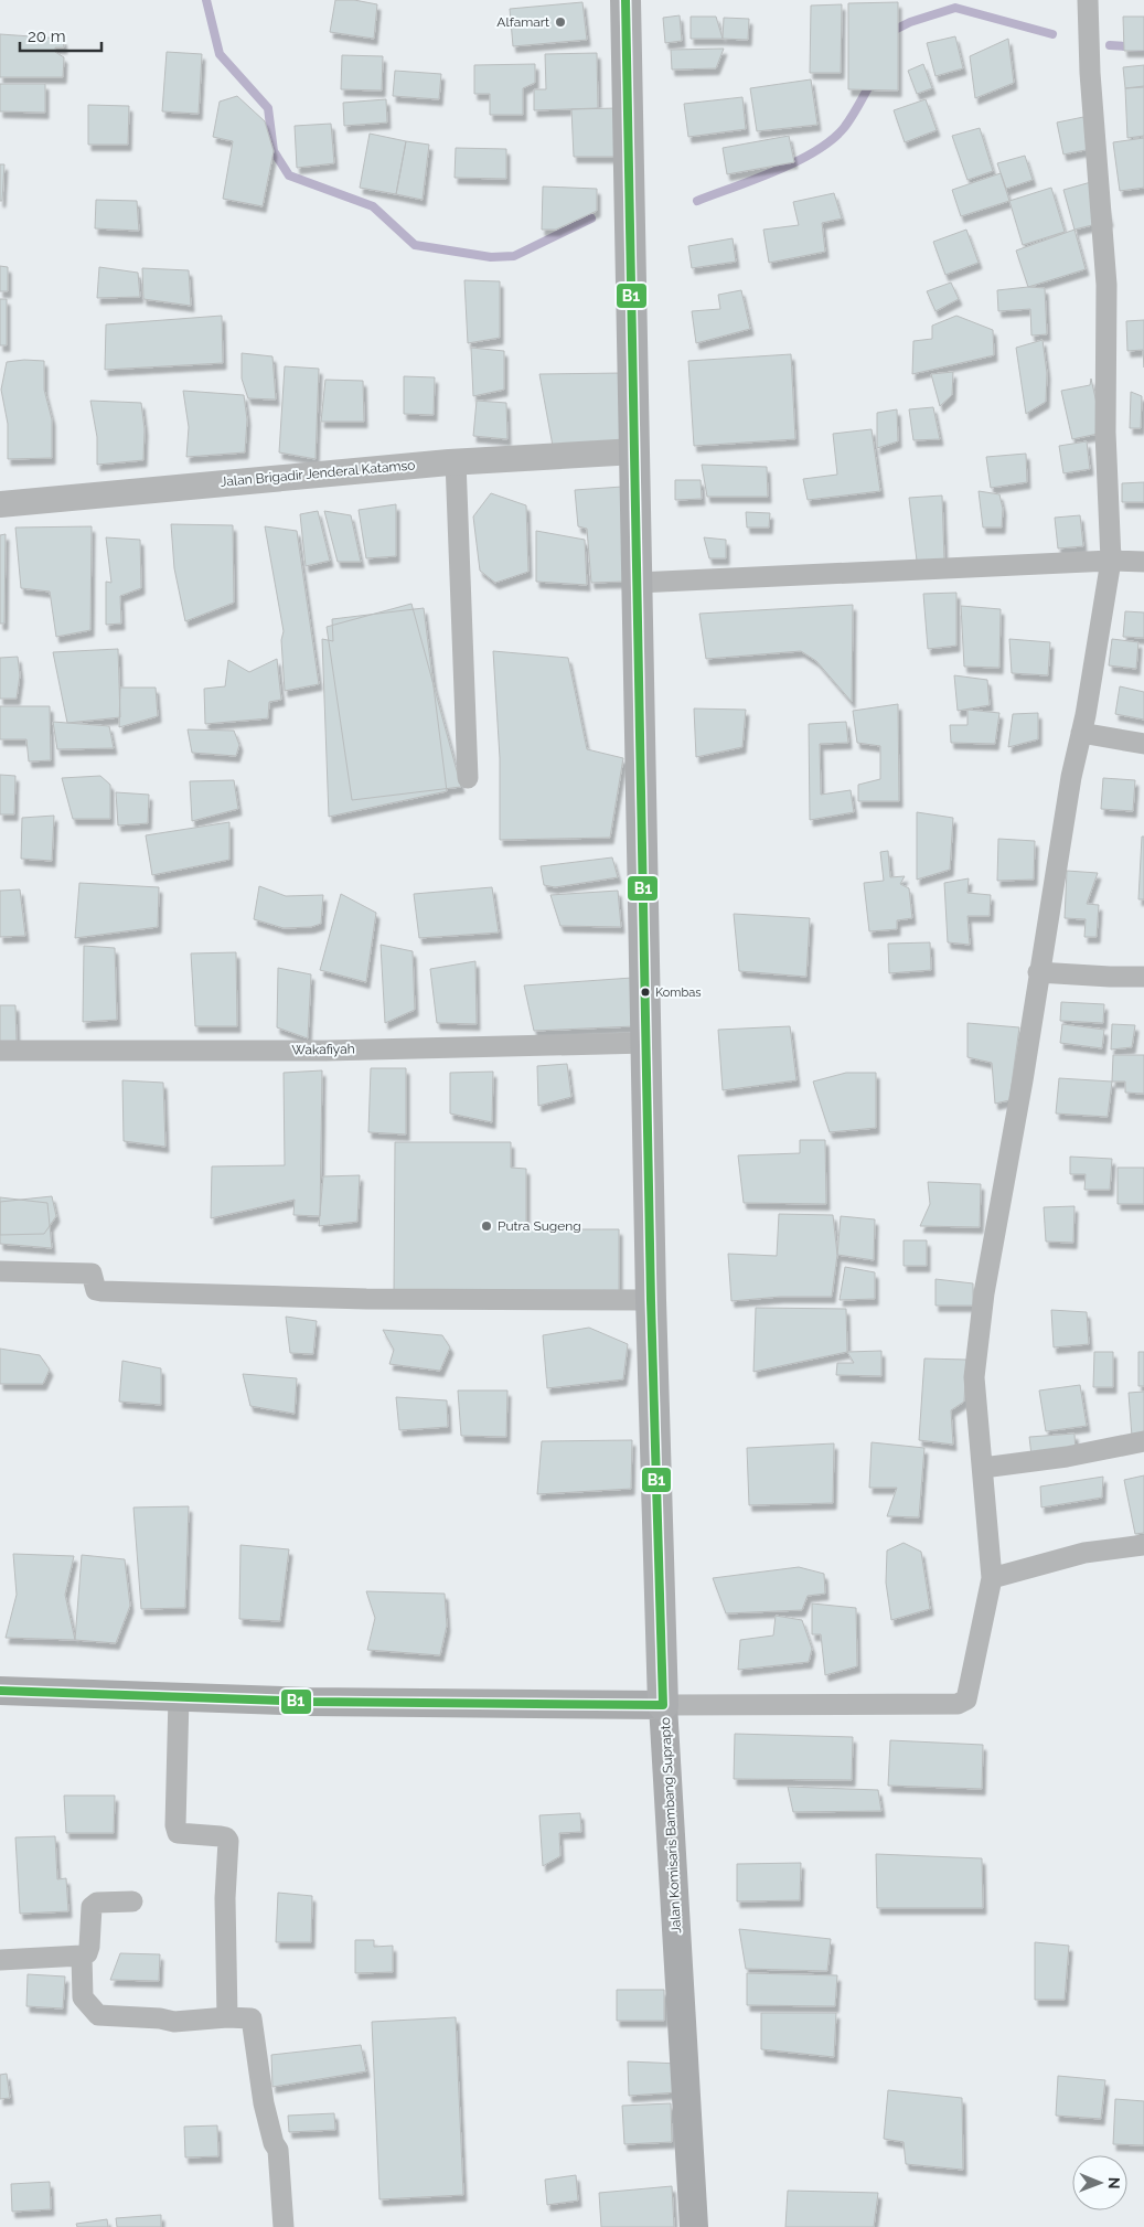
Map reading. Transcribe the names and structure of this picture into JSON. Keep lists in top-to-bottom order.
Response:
{
  "streets": {
    "main road": ["Jalan Komisaris Bambang Suprapto"],
    "street": ["Jalan Brigadir Jenderal Katamso", "Wakafiyah"]
  },
  "crossings": [
    ["Jalan Brigadir Jenderal Katamso", "Jalan Komisaris Bambang Suprapto"],
    ["Wakafiyah", "Jalan Komisaris Bambang Suprapto"]
  ],
  "places": ["Alfamart", "Kombas", "Putra Sugeng"],
  "lines": ["transit line B1"],
  "scale_bar": "20 m",
  "north": "right"
}
